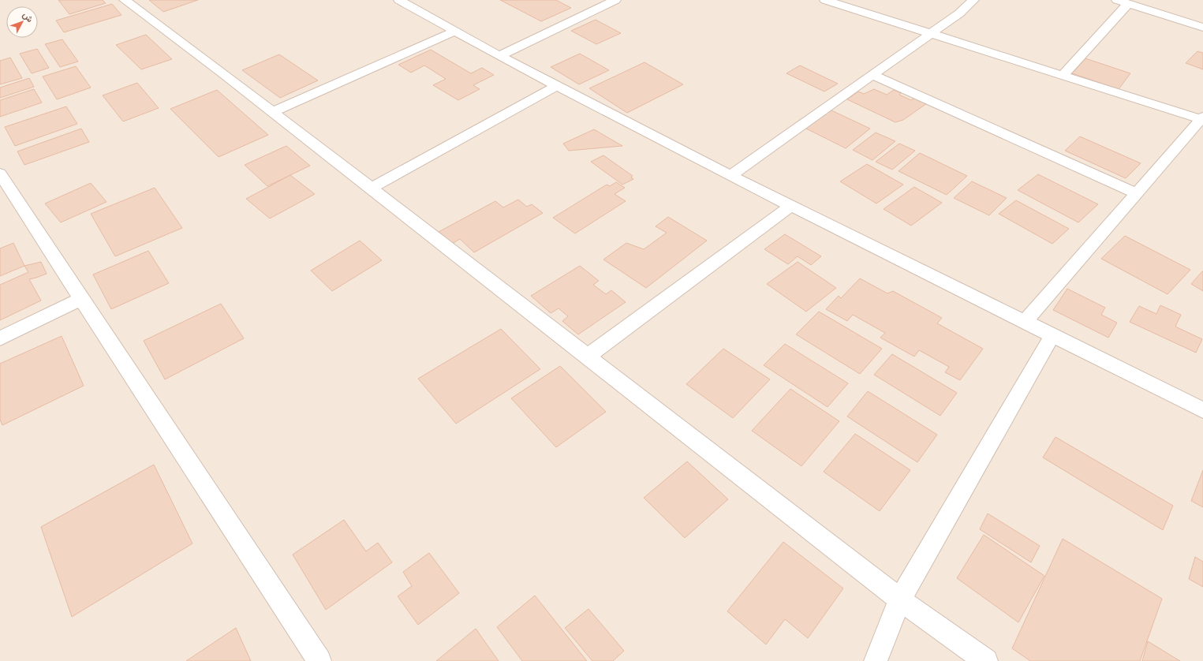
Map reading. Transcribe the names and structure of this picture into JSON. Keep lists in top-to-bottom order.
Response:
{
  "north": "top right"
}
